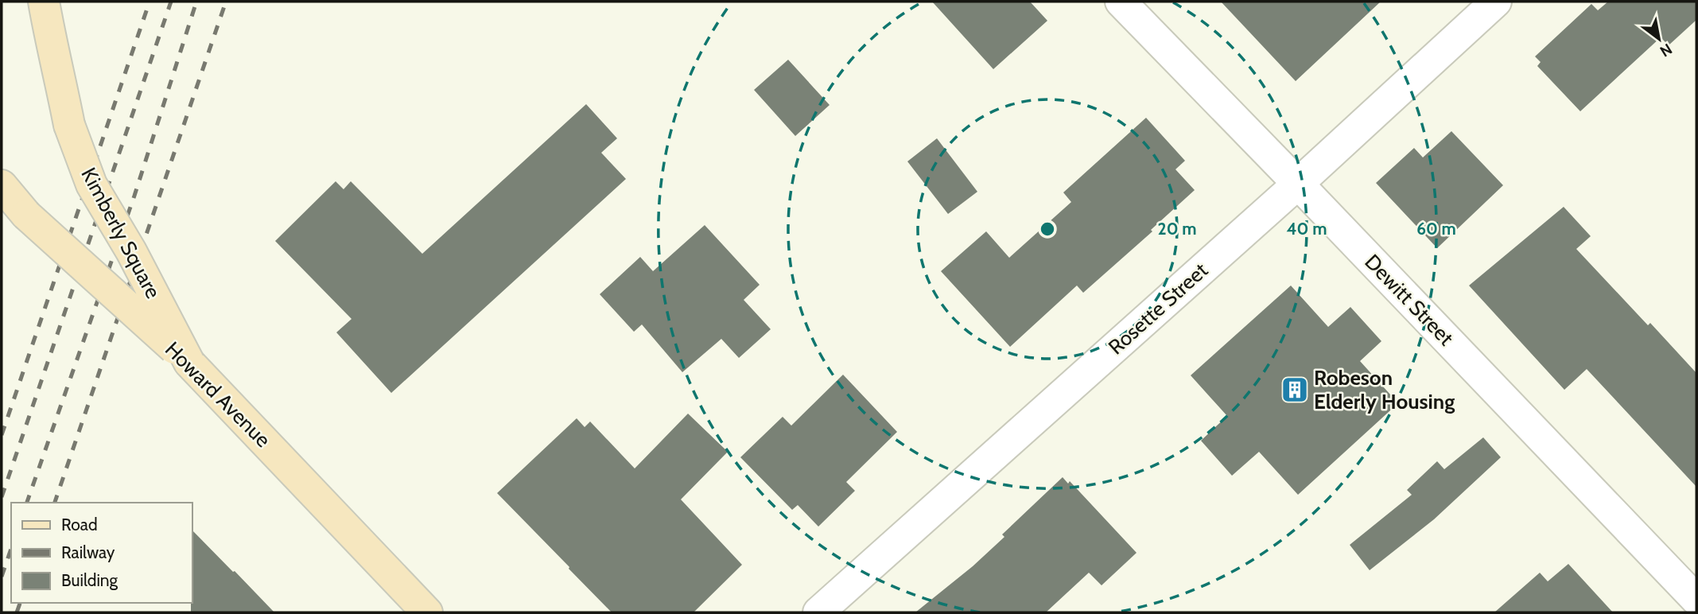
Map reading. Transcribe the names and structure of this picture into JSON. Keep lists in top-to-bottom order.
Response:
{
  "streets": {
    "main road": ["Kimberly Square", "Howard Avenue"],
    "street": ["Dewitt Street", "Rosette Street"]
  },
  "crossings": [
    ["Kimberly Square", "Howard Avenue"],
    ["Dewitt Street", "Rosette Street"]
  ],
  "places": {
    "building": ["Robeson Elderly Housing"]
  },
  "legend": ["Road", "Railway", "Building"],
  "north": "bottom right",
  "rings": ["20 m", "40 m", "60 m"]
}
